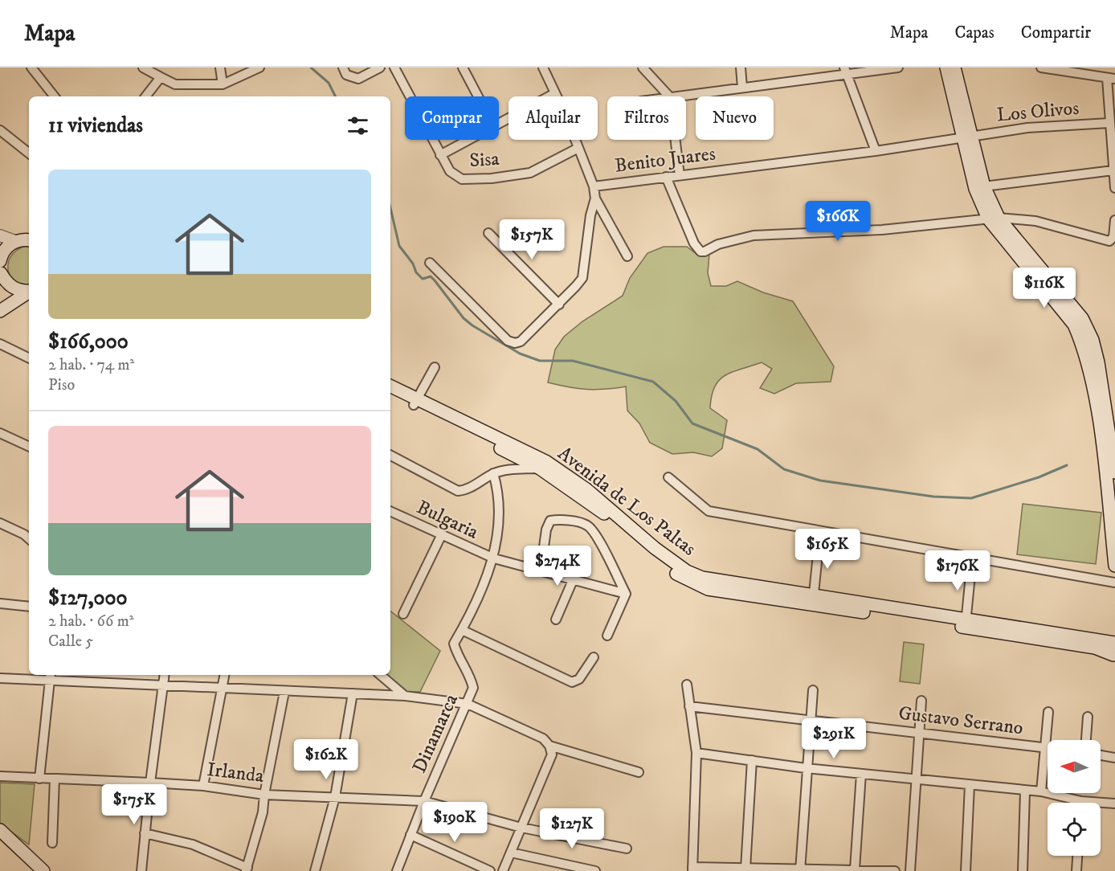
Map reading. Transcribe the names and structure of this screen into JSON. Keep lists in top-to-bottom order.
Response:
{
  "streets": {
    "main road": ["Avenida de Los Paltas"],
    "street": [
      "Los Olivos",
      "Sisa",
      "Benito Juares",
      "Bulgaria",
      "Gustavo Serrano",
      "Dinamarca",
      "Irlanda"
    ]
  },
  "crossings": [
    ["Los Olivos", "Benito Juares"],
    ["Bulgaria", "Dinamarca"],
    ["Dinamarca", "Irlanda"]
  ],
  "north": "left",
  "page": {
    "header": "Mapa",
    "nav": ["Mapa", "Capas", "Compartir"],
    "chip": [
      "Comprar",
      "Alquilar",
      "Filtros",
      "Nuevo"
    ],
    "heading": "11 viviendas",
    "list": [
      {
        "name": "$166,000",
        "note": "2 hab. · 74 m² · Piso"
      },
      {
        "name": "$127,000",
        "note": "2 hab. · 66 m² · Calle 5"
      }
    ],
    "price": [
      "$166K",
      "$157K",
      "$116K",
      "$165K",
      "$274K",
      "$176K",
      "$291K",
      "$162K",
      "$175K",
      "$190K",
      "$127K"
    ]
  }
}
